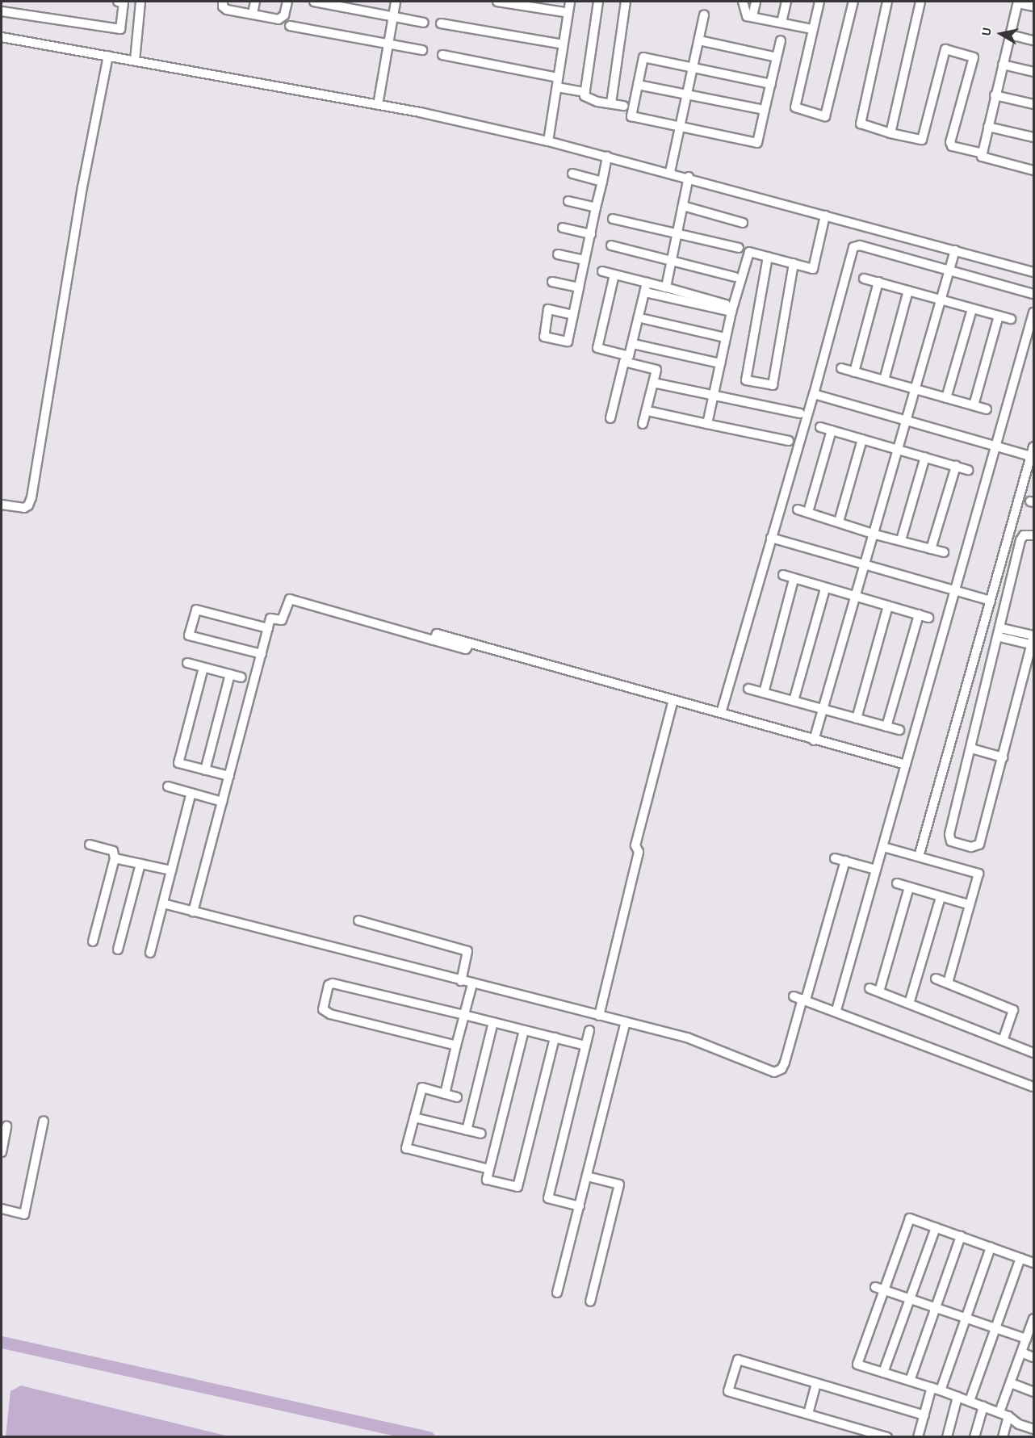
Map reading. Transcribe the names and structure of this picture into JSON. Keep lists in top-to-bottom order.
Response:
{
  "north": "left"
}
